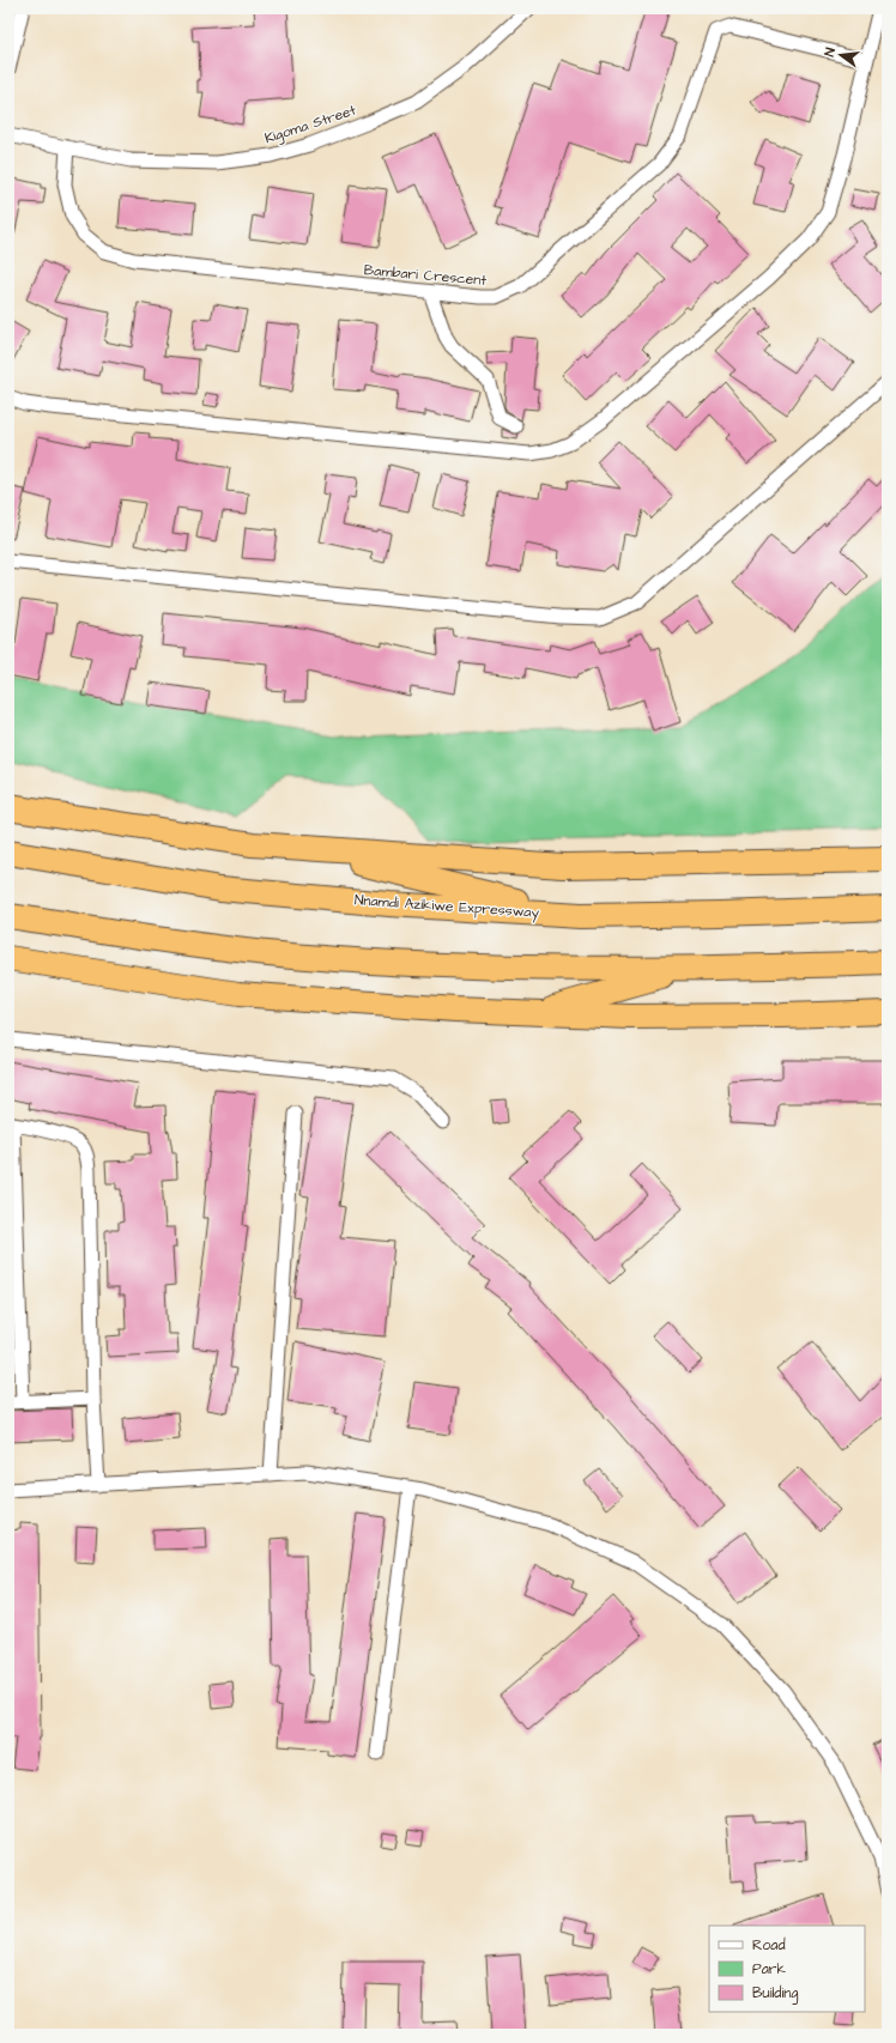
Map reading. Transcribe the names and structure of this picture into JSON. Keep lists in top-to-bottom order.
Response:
{
  "streets": {
    "highway": ["Nnamdi Azikiwe Expressway"],
    "street": ["Kigoma Street", "Bambari Crescent"]
  },
  "crossings": [
    ["Kigoma Street", "Bambari Crescent"]
  ],
  "legend": ["Road", "Park", "Building"],
  "north": "left"
}
